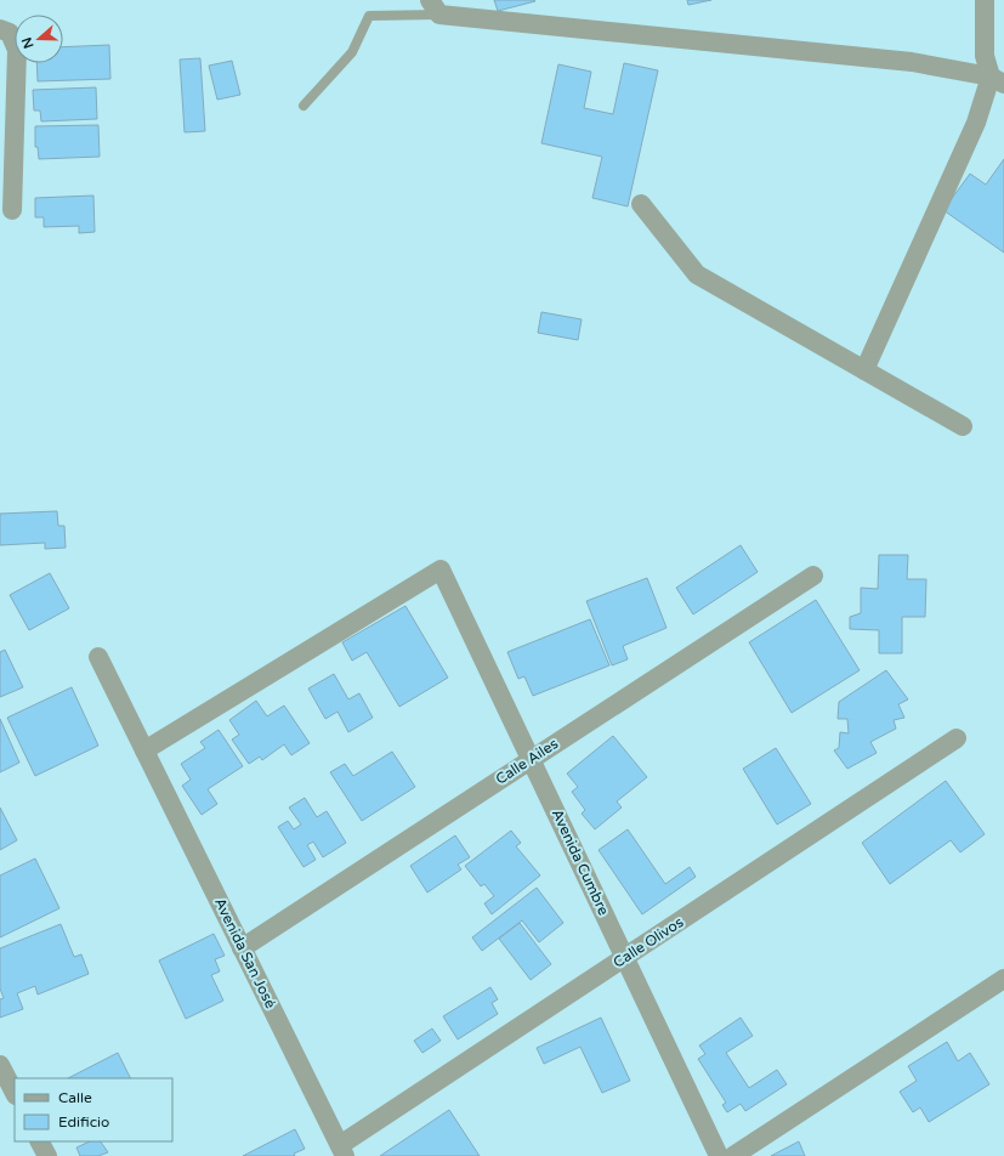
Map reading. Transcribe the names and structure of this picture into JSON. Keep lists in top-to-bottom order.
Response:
{
  "streets": {
    "street": [
      "Calle Ailes",
      "Avenida Cumbre",
      "Calle Olivos",
      "Avenida San José"
    ]
  },
  "crossings": [
    ["Calle Ailes", "Avenida Cumbre"],
    ["Calle Ailes", "Avenida San José"],
    ["Avenida Cumbre", "Calle Olivos"],
    ["Avenida Cumbre", "Avenida San José"],
    ["Calle Olivos", "Avenida San José"]
  ],
  "legend": ["Calle", "Edificio"],
  "north": "left"
}
